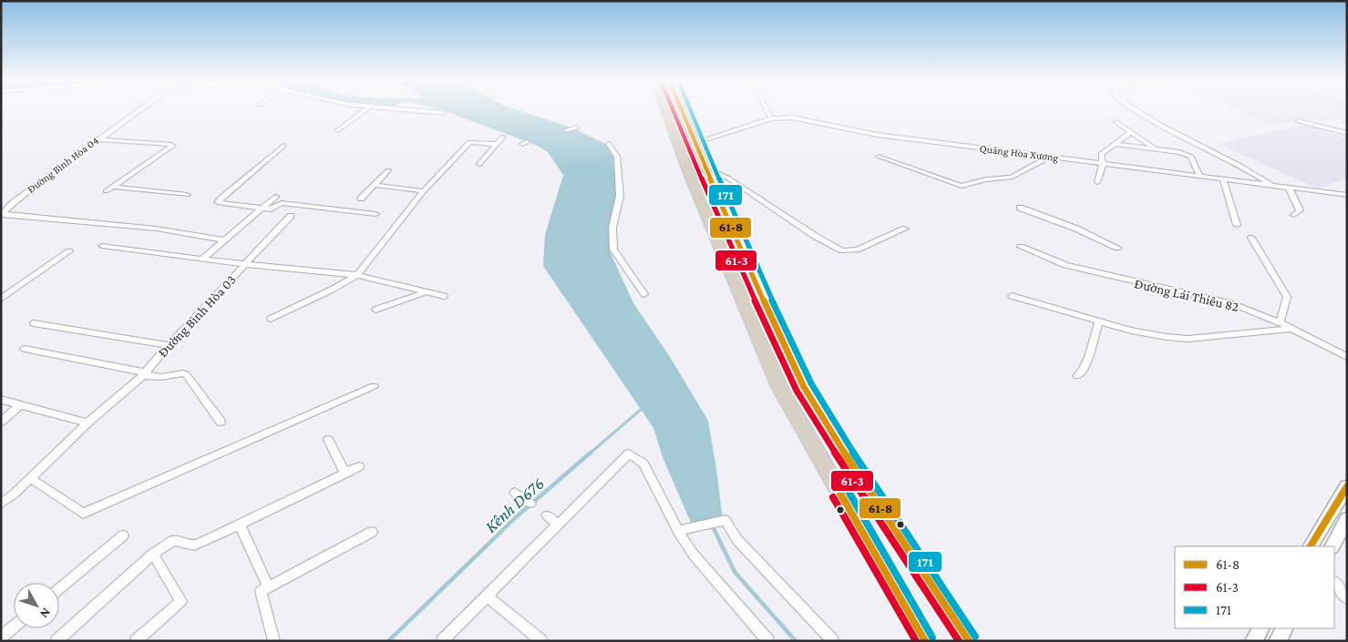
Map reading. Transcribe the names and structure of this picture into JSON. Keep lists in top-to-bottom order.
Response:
{
  "streets": {
    "street": [
      "Quảng Hòa Xương",
      "Đường Bình Hòa 04",
      "Đường Lái Thiêu 82",
      "Đường Bình Hòa 03"
    ]
  },
  "water": ["Kênh D676"],
  "lines": ["transit line 61-8", "transit line 61-3", "transit line 171"],
  "legend": ["61-8", "61-3", "171"],
  "north": "bottom right"
}
